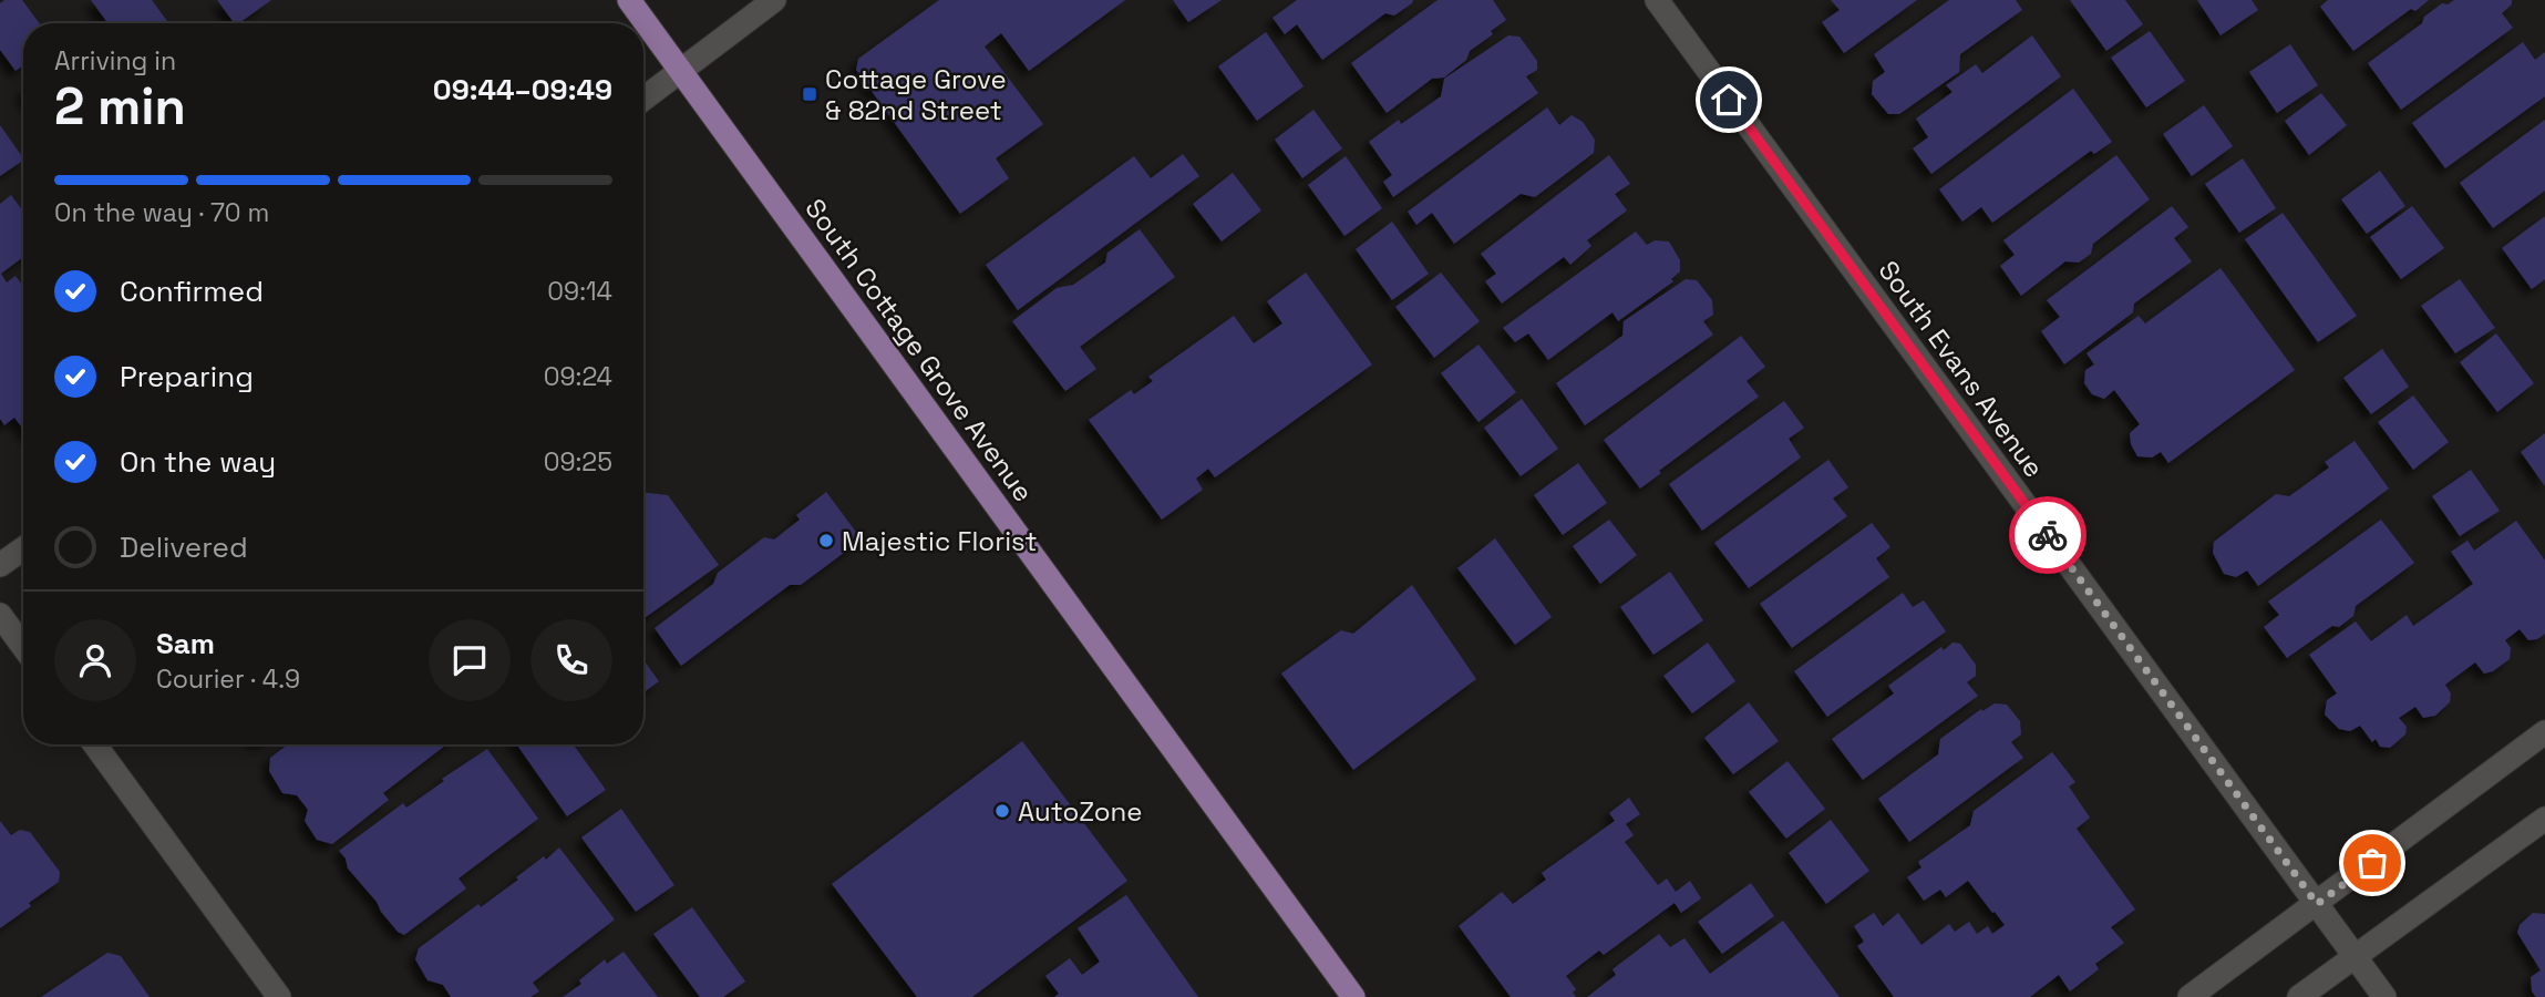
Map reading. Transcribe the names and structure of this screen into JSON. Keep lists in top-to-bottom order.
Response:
{
  "streets": {
    "main road": ["South Cottage Grove Avenue"],
    "street": ["South Evans Avenue"]
  },
  "places": {
    "transit": ["Cottage Grove & 82nd Street"],
    "other": ["Majestic Florist", "AutoZone"]
  },
  "page": {
    "heading": ["2 min", "Arriving in", "09:44–09:49"],
    "panel": ["Sam", "Courier · 4.9"],
    "bar": "On the way · 70 m",
    "list": [
      ["Confirmed", "09:14"],
      ["Preparing", "09:24"],
      ["On the way", "09:25"],
      "Delivered"
    ]
  }
}
